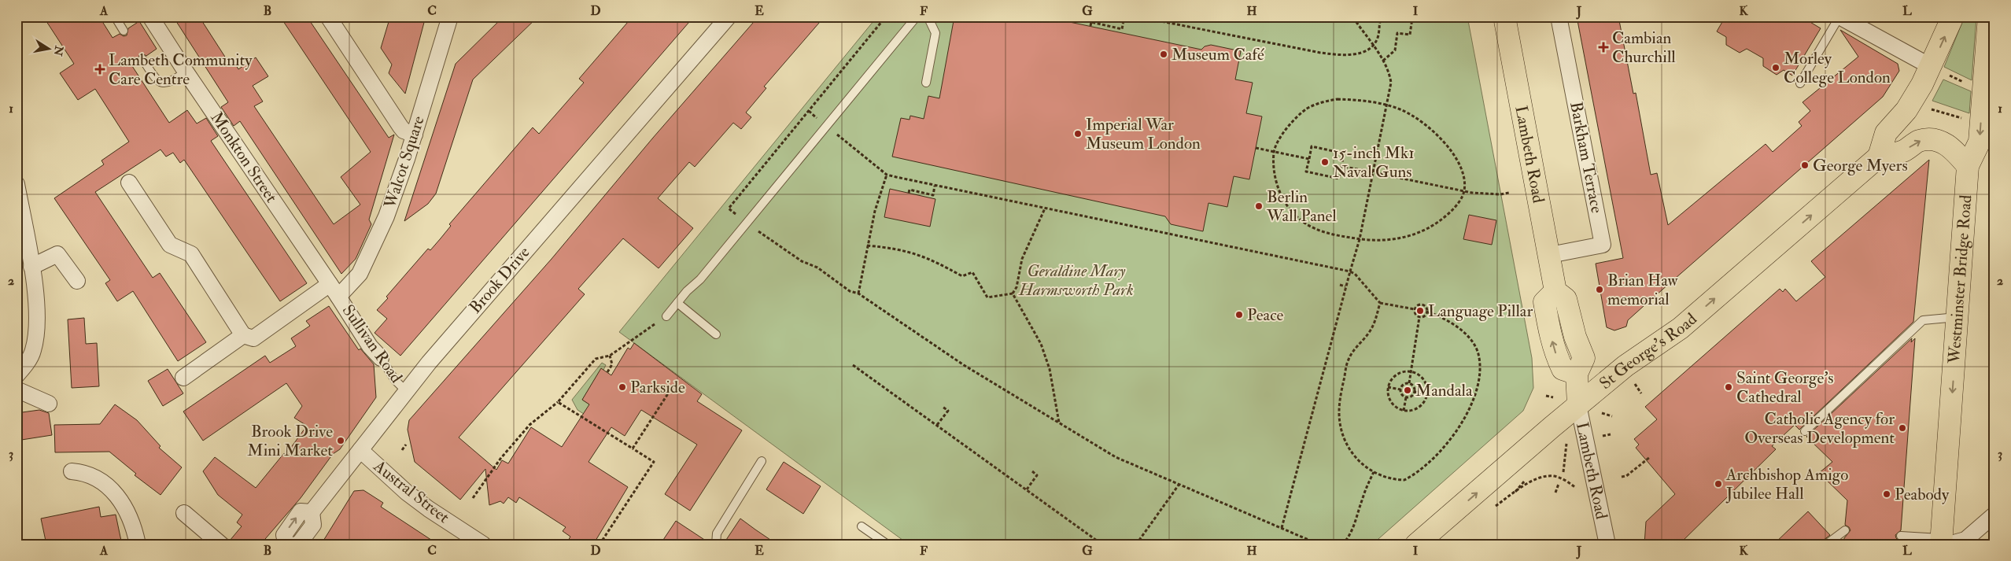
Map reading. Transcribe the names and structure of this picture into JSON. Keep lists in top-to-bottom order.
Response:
{
  "streets": {
    "main road": ["Lambeth Road", "Westminster Bridge Road", "St George's Road"],
    "street": [
      "Monkton Street",
      "Barkham Terrace",
      "Walcot Square",
      "Brook Drive",
      "Sullivan Road",
      "Austral Street"
    ]
  },
  "crossings": [
    ["Lambeth Road", "Barkham Terrace"],
    ["Lambeth Road", "St George's Road"],
    ["Monkton Street", "Walcot Square"],
    ["Monkton Street", "Sullivan Road"],
    ["Walcot Square", "Sullivan Road"],
    ["Westminster Bridge Road", "St George's Road"],
    ["Brook Drive", "Sullivan Road"],
    ["Brook Drive", "Austral Street"]
  ],
  "one_way": ["Westminster Bridge Road", "St George's Road"],
  "parks": ["Geraldine Mary Harmsworth Park"],
  "places": {
    "health": ["Cambian Churchill", "Lambeth Community Care Centre"],
    "other": [
      "Museum Café",
      "Morley College London",
      "Imperial War Museum London",
      "15-inch Mk1 Naval Guns",
      "George Myers",
      "Berlin Wall Panel",
      "Brian Haw memorial",
      "Language Pillar",
      "Peace",
      "Parkside",
      "Saint George's Cathedral",
      "Mandala",
      "Catholic Agency for Overseas Development",
      "Brook Drive Mini Market",
      "Archbishop Amigo Jubilee Hall",
      "Peabody"
    ]
  },
  "north": "right",
  "grid": {
    "columns": [
      "A",
      "B",
      "C",
      "D",
      "E",
      "F",
      "G",
      "H",
      "I",
      "J",
      "K",
      "L"
    ],
    "rows": ["1", "2", "3"]
  }
}
